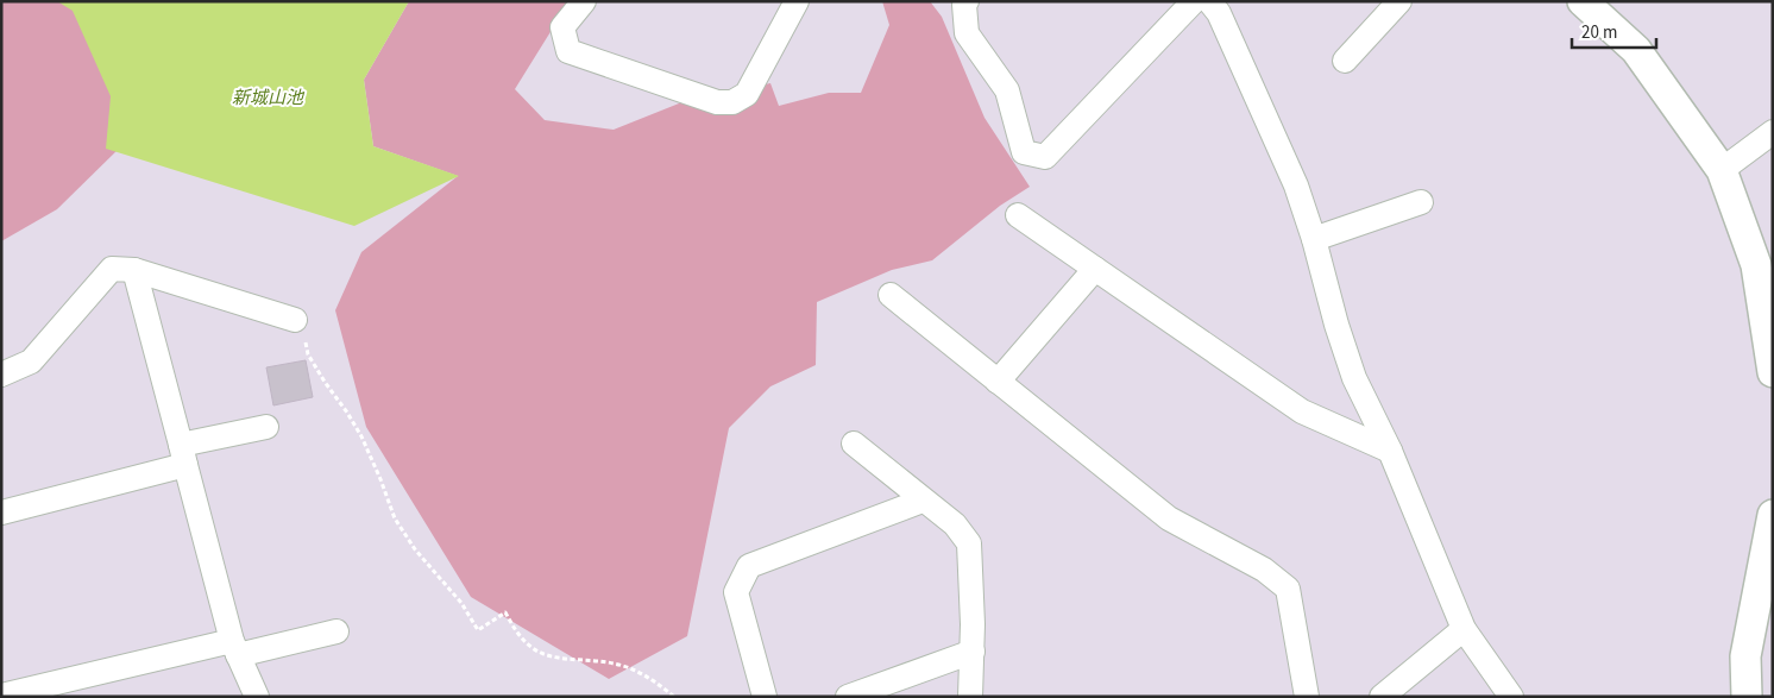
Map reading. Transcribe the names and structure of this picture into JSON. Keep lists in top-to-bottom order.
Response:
{
  "water": ["新城山池"],
  "scale_bar": "20 m"
}
